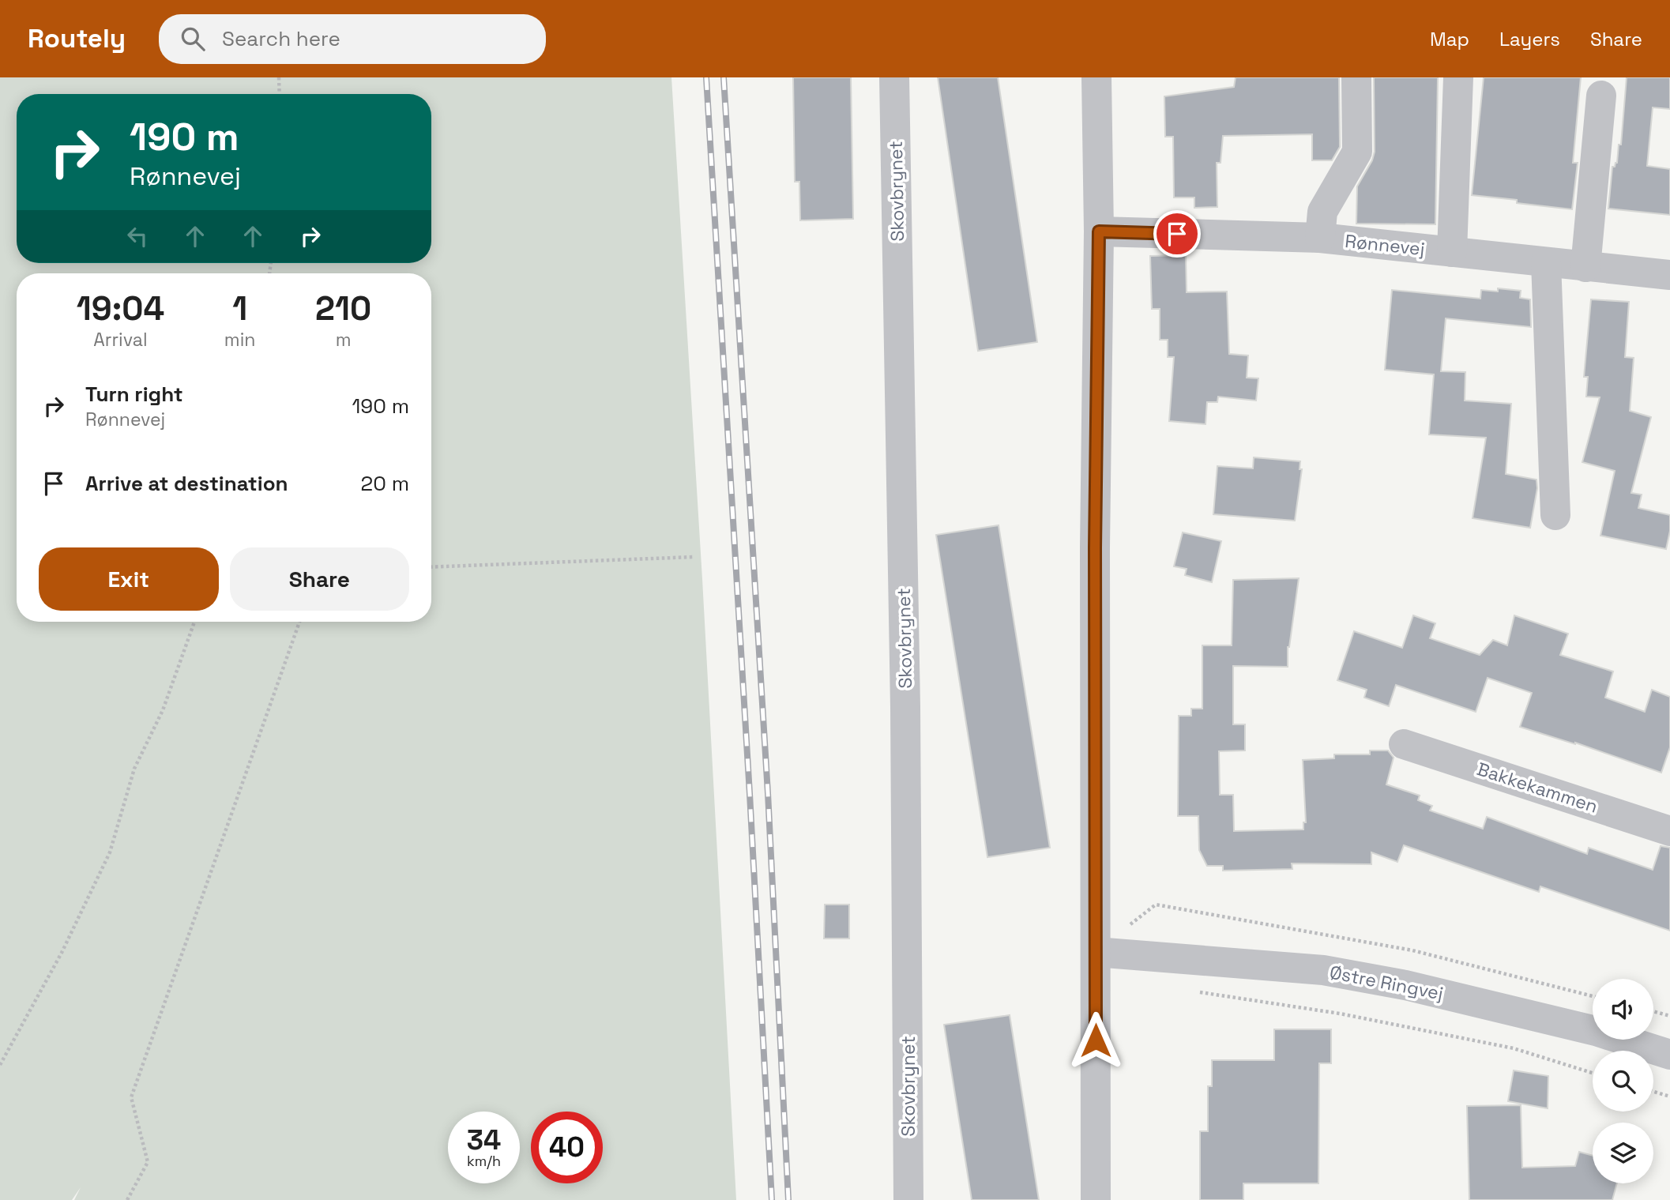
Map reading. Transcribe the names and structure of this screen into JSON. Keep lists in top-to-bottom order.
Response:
{
  "streets": {
    "street": [
      "Skovbrynet",
      "Rønnevej",
      "Bakkekammen",
      "Østre Ringvej"
    ]
  },
  "page": {
    "header": "Routely",
    "search": "Search here",
    "nav": ["Map", "Layers", "Share"],
    "turn": ["190 m", "Rønnevej"],
    "eta": [
      "19:04",
      "Arrival",
      "1",
      "min",
      "210",
      "m"
    ],
    "list": [
      {
        "name": "Turn right",
        "note": "Rønnevej",
        "value": "190 m"
      },
      {
        "name": "Arrive at destination",
        "value": "20 m"
      }
    ],
    "buttons": ["Exit", "Share"],
    "speed": "34 km/h",
    "limit": "40"
  }
}
